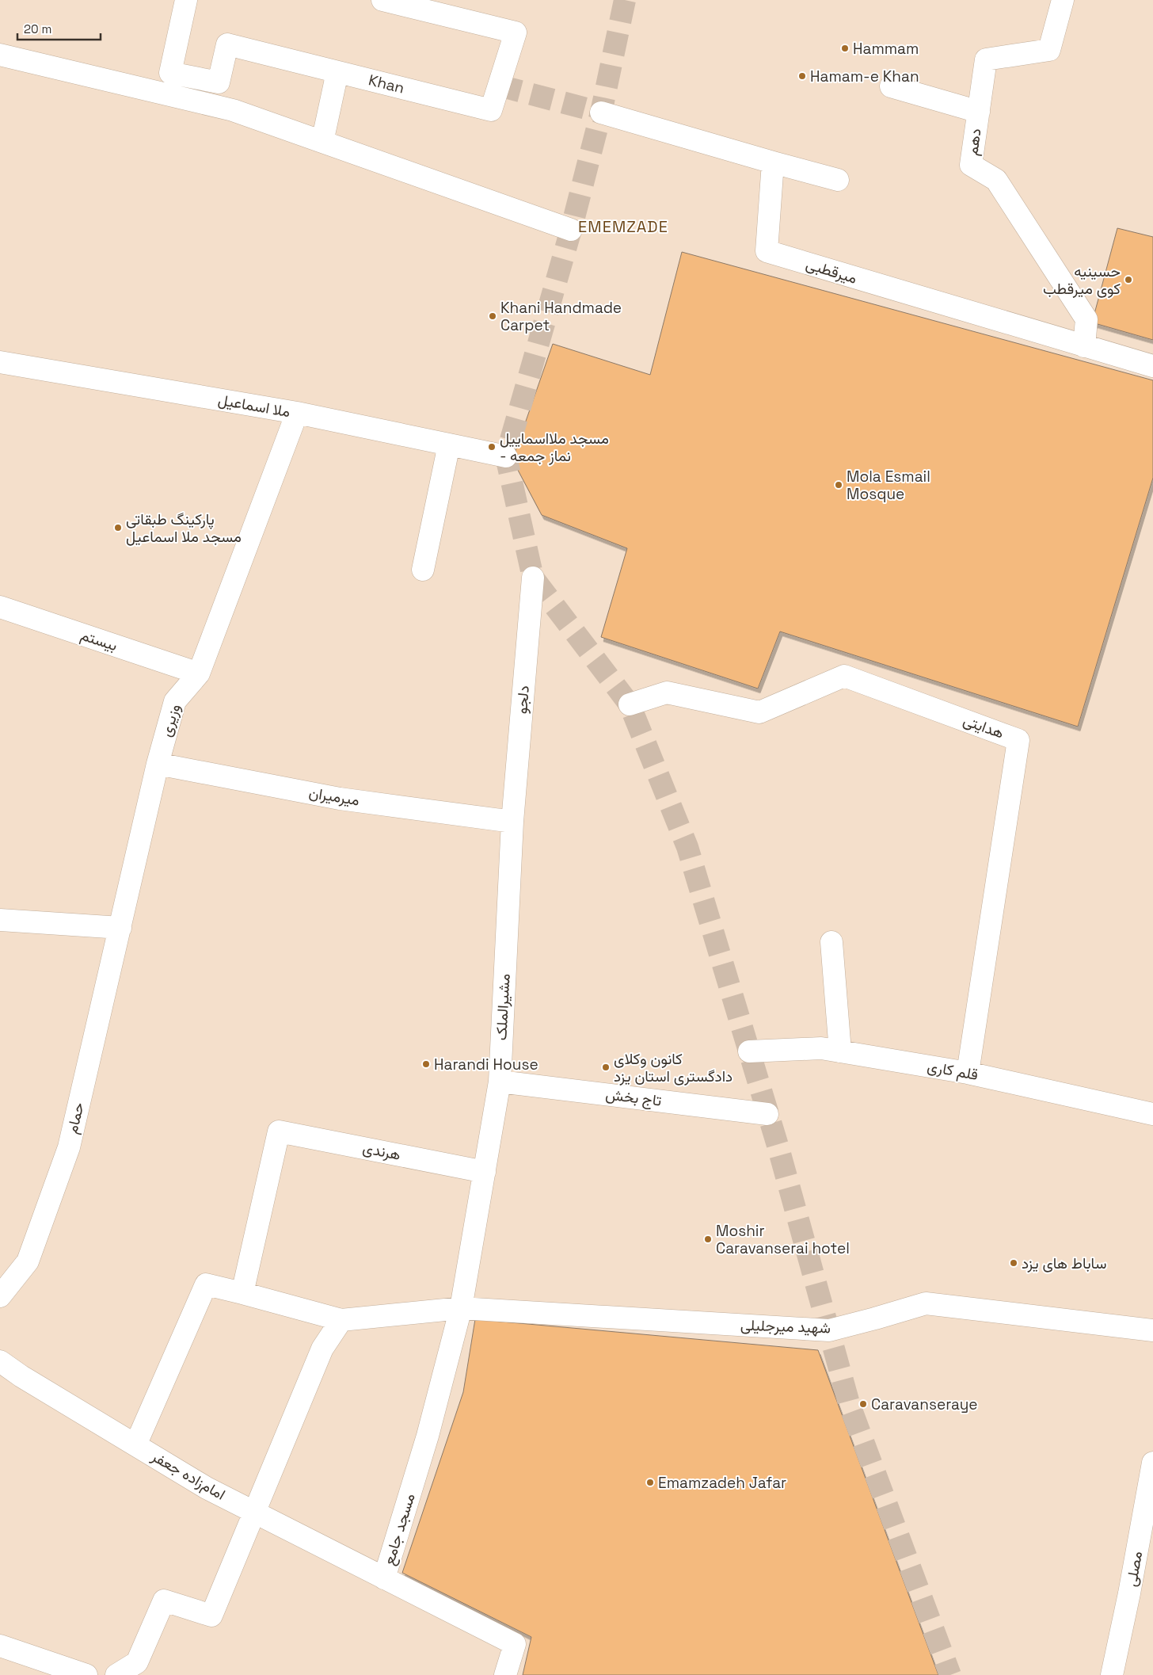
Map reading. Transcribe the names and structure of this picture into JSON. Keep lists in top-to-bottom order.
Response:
{
  "streets": {
    "street": [
      "Khan",
      "دهم",
      "میرقطبی",
      "ملا اسماعیل",
      "بیستم",
      "دلجو",
      "وزیری",
      "هدایتی",
      "میرمیران",
      "مشیرالملک",
      "قلم کاری",
      "تاج بخش",
      "حمام",
      "هرندی",
      "شهید میرجلیلی",
      "امام‌زاده جعفر",
      "مسجد جامع",
      "مصلی"
    ]
  },
  "crossings": [
    ["دهم", "میرقطبی"],
    ["ملا اسماعیل", "وزیری"],
    ["بیستم", "وزیری"],
    ["دلجو", "میرمیران"],
    ["دلجو", "مشیرالملک"],
    ["وزیری", "میرمیران"],
    ["وزیری", "حمام"],
    ["هدایتی", "قلم کاری"],
    ["میرمیران", "مشیرالملک"],
    ["مشیرالملک", "تاج بخش"],
    ["مشیرالملک", "هرندی"],
    ["مشیرالملک", "شهید میرجلیلی"],
    ["مشیرالملک", "مسجد جامع"],
    ["شهید میرجلیلی", "مسجد جامع"],
    ["امام‌زاده جعفر", "مسجد جامع"]
  ],
  "districts": ["EMEMZADE"],
  "places": [
    "Hammam",
    "Hamam-e Khan",
    "حسینیه کوی میرقطب",
    "Khani Handmade Carpet",
    "مسجد ملااسماییل - نماز جمعه",
    "Mola Esmail Mosque",
    "پارکینگ طبقاتی مسجد ملا اسماعیل",
    "Harandi House",
    "کانون وکلای دادگستری استان یزد",
    "Moshir Caravanserai hotel",
    "ساباط های یزد",
    "Caravanseraye",
    "Emamzadeh Jafar"
  ],
  "scale_bar": "20 m"
}
